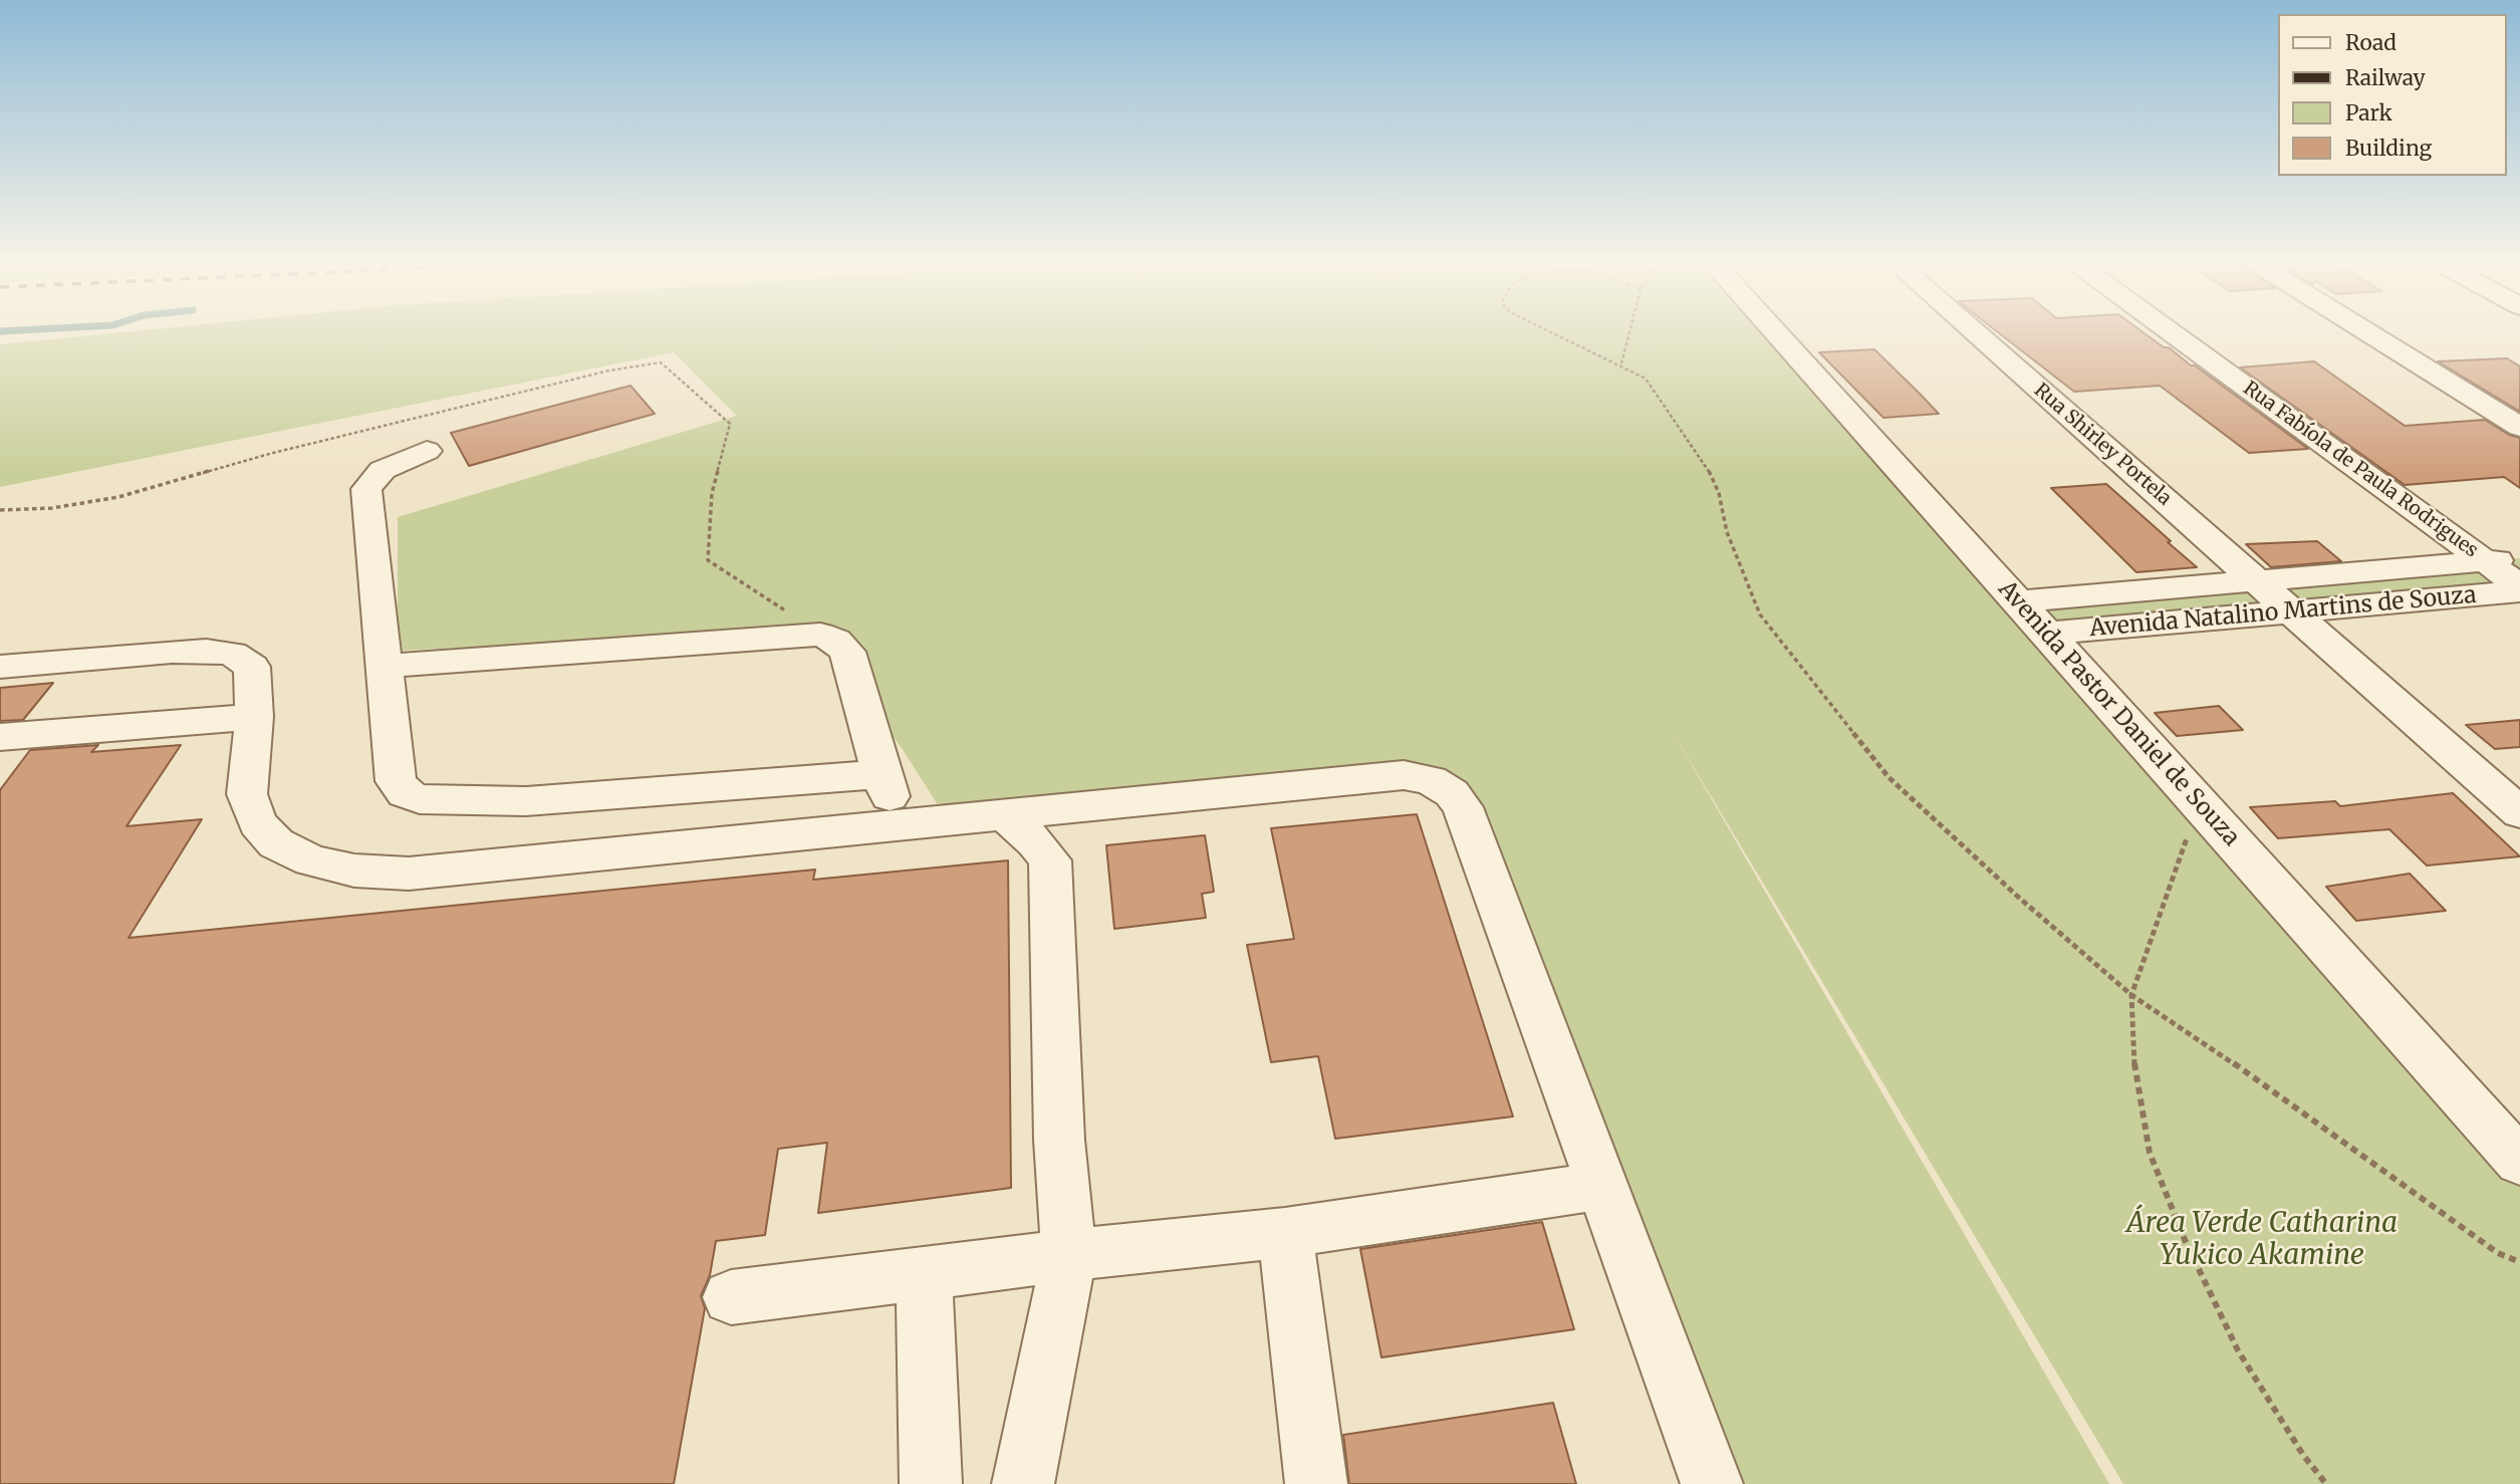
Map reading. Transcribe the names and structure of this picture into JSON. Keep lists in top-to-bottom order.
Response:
{
  "streets": {
    "street": [
      "Rua Shirley Portela",
      "Rua Fabíola de Paula Rodrigues",
      "Avenida Natalino Martins de Souza",
      "Avenida Pastor Daniel de Souza"
    ]
  },
  "crossings": [
    ["Rua Shirley Portela", "Avenida Natalino Martins de Souza"],
    ["Rua Fabíola de Paula Rodrigues", "Avenida Natalino Martins de Souza"],
    ["Avenida Natalino Martins de Souza", "Avenida Pastor Daniel de Souza"]
  ],
  "parks": ["Área Verde Catharina Yukico Akamine"],
  "legend": [
    "Road",
    "Railway",
    "Park",
    "Building"
  ]
}
